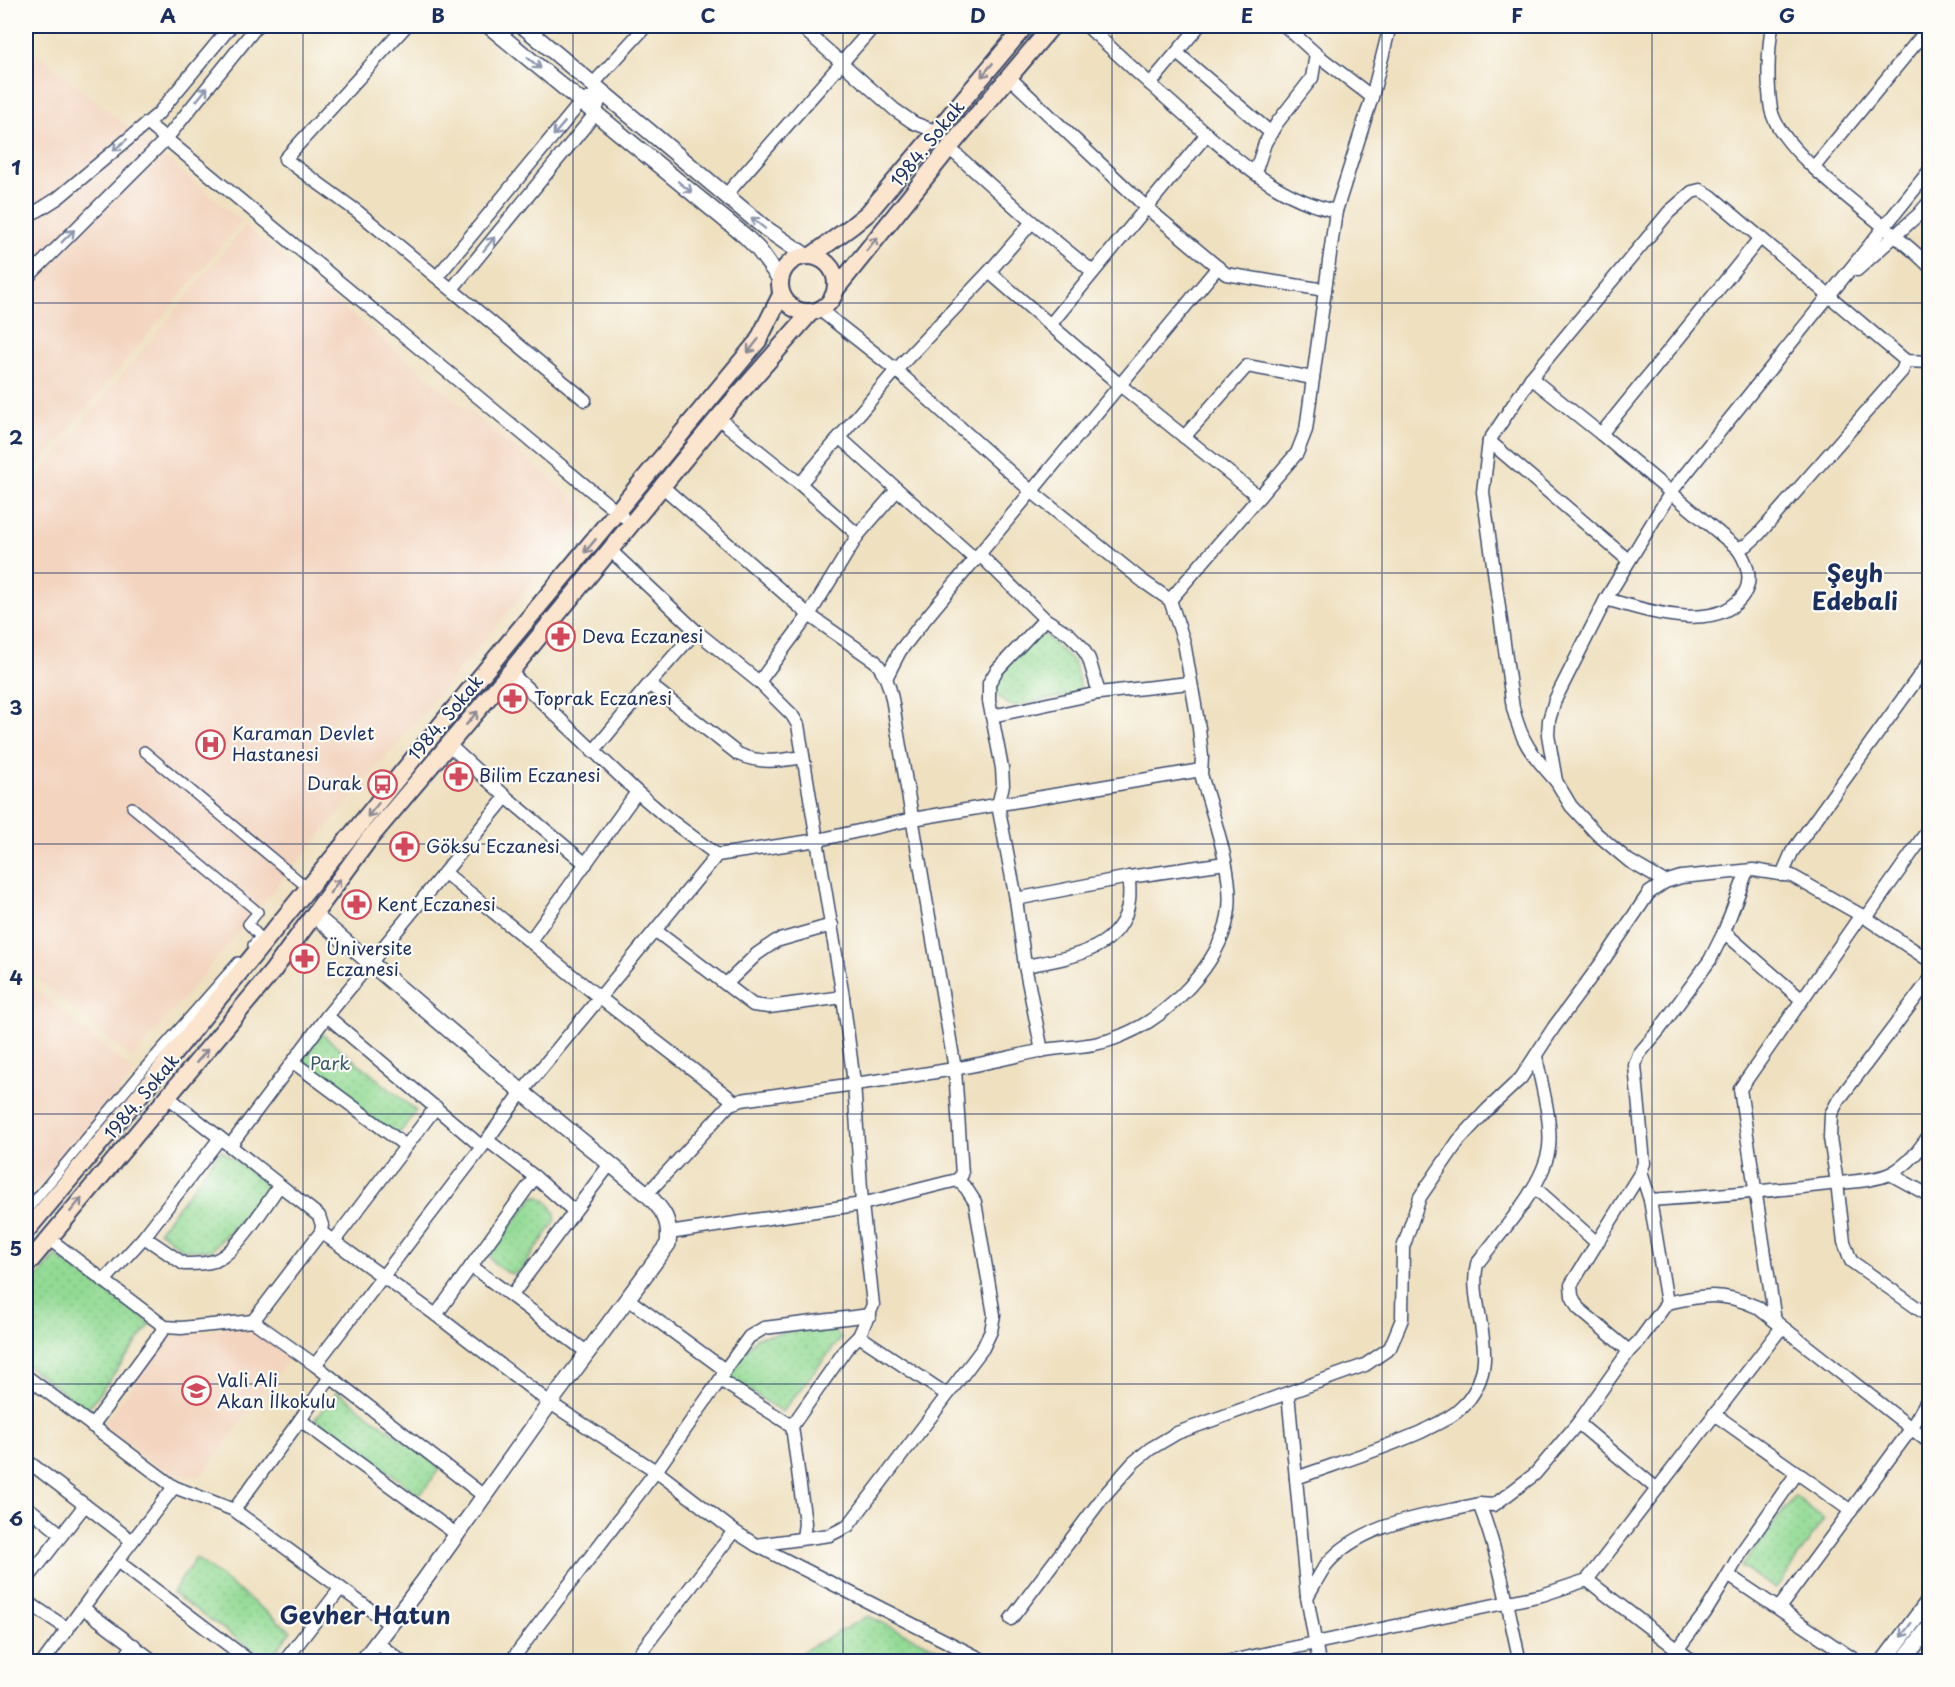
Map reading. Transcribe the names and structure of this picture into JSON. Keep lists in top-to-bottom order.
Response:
{
  "streets": {
    "main road": ["1984. Sokak"]
  },
  "districts": ["Şeyh Edebali", "Gevher Hatun"],
  "parks": ["Park"],
  "places": {
    "pharmacy": [
      "Deva Eczanesi",
      "Toprak Eczanesi",
      "Bilim Eczanesi",
      "Göksu Eczanesi",
      "Kent Eczanesi",
      "Üniversite Eczanesi"
    ],
    "hospital": ["Karaman Devlet Hastanesi"],
    "bus stop": ["Durak"],
    "school or university": ["Vali Ali Akan İlkokulu"]
  },
  "grid": {
    "columns": [
      "A",
      "B",
      "C",
      "D",
      "E",
      "F",
      "G"
    ],
    "rows": [
      "1",
      "2",
      "3",
      "4",
      "5",
      "6"
    ]
  }
}
